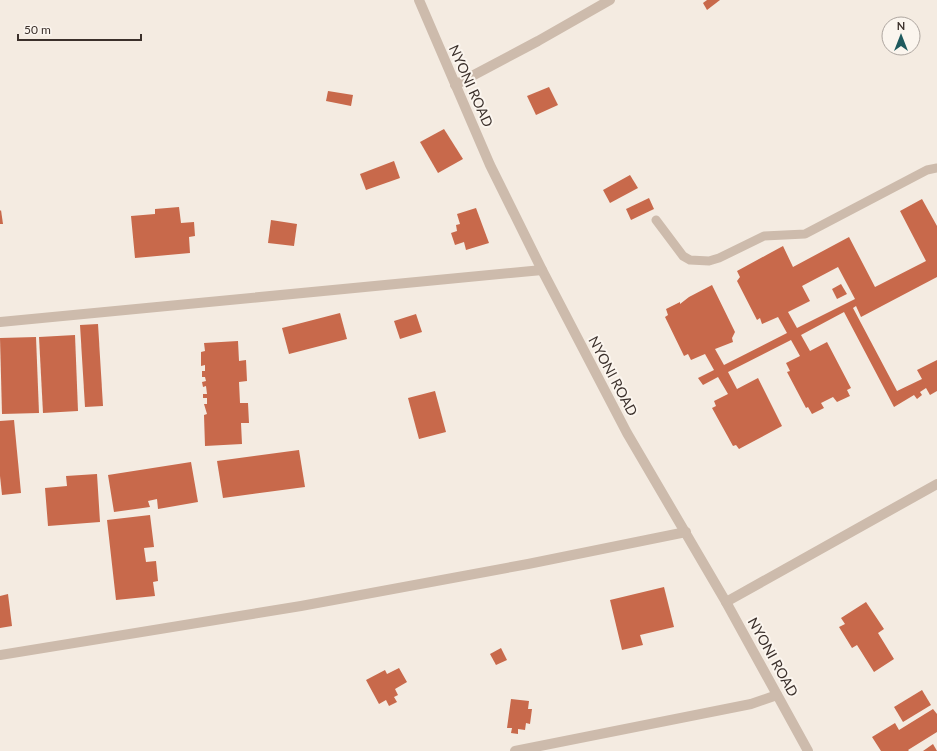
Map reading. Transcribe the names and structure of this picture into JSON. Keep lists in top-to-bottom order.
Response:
{
  "streets": {
    "street": ["NYONI ROAD"]
  },
  "scale_bar": "50 m",
  "north": "top"
}
